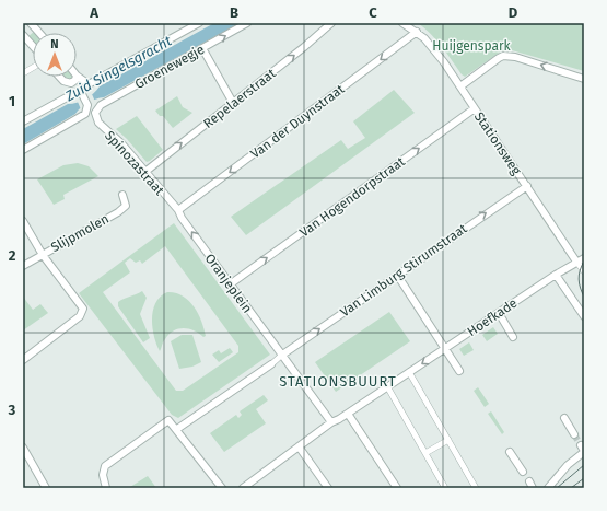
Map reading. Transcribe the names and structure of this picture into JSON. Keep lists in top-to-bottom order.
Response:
{
  "streets": {
    "street": [
      "Groenewegje",
      "Repelaerstraat",
      "Van der Duynstraat",
      "Stationsweg",
      "Spinozastraat",
      "Van Hogendorpstraat",
      "Slijpmolen",
      "Van Limburg Stirumstraat",
      "Oranjeplein",
      "Hoefkade"
    ]
  },
  "crossings": [
    ["Groenewegje", "Spinozastraat"],
    ["Repelaerstraat", "Spinozastraat"],
    ["Van der Duynstraat", "Stationsweg"],
    ["Van der Duynstraat", "Spinozastraat"],
    ["Van der Duynstraat", "Oranjeplein"],
    ["Stationsweg", "Van Hogendorpstraat"],
    ["Stationsweg", "Van Limburg Stirumstraat"],
    ["Stationsweg", "Hoefkade"],
    ["Spinozastraat", "Oranjeplein"],
    ["Van Hogendorpstraat", "Oranjeplein"],
    ["Van Limburg Stirumstraat", "Oranjeplein"],
    ["Oranjeplein", "Hoefkade"]
  ],
  "one_way": [
    "Repelaerstraat",
    "Van der Duynstraat",
    "Van Hogendorpstraat",
    "Van Limburg Stirumstraat"
  ],
  "districts": ["STATIONSBUURT"],
  "water": ["Zuid Singelsgracht"],
  "parks": ["Huijgenspark"],
  "north": "top",
  "grid": {
    "columns": [
      "A",
      "B",
      "C",
      "D"
    ],
    "rows": ["1", "2", "3"]
  }
}
